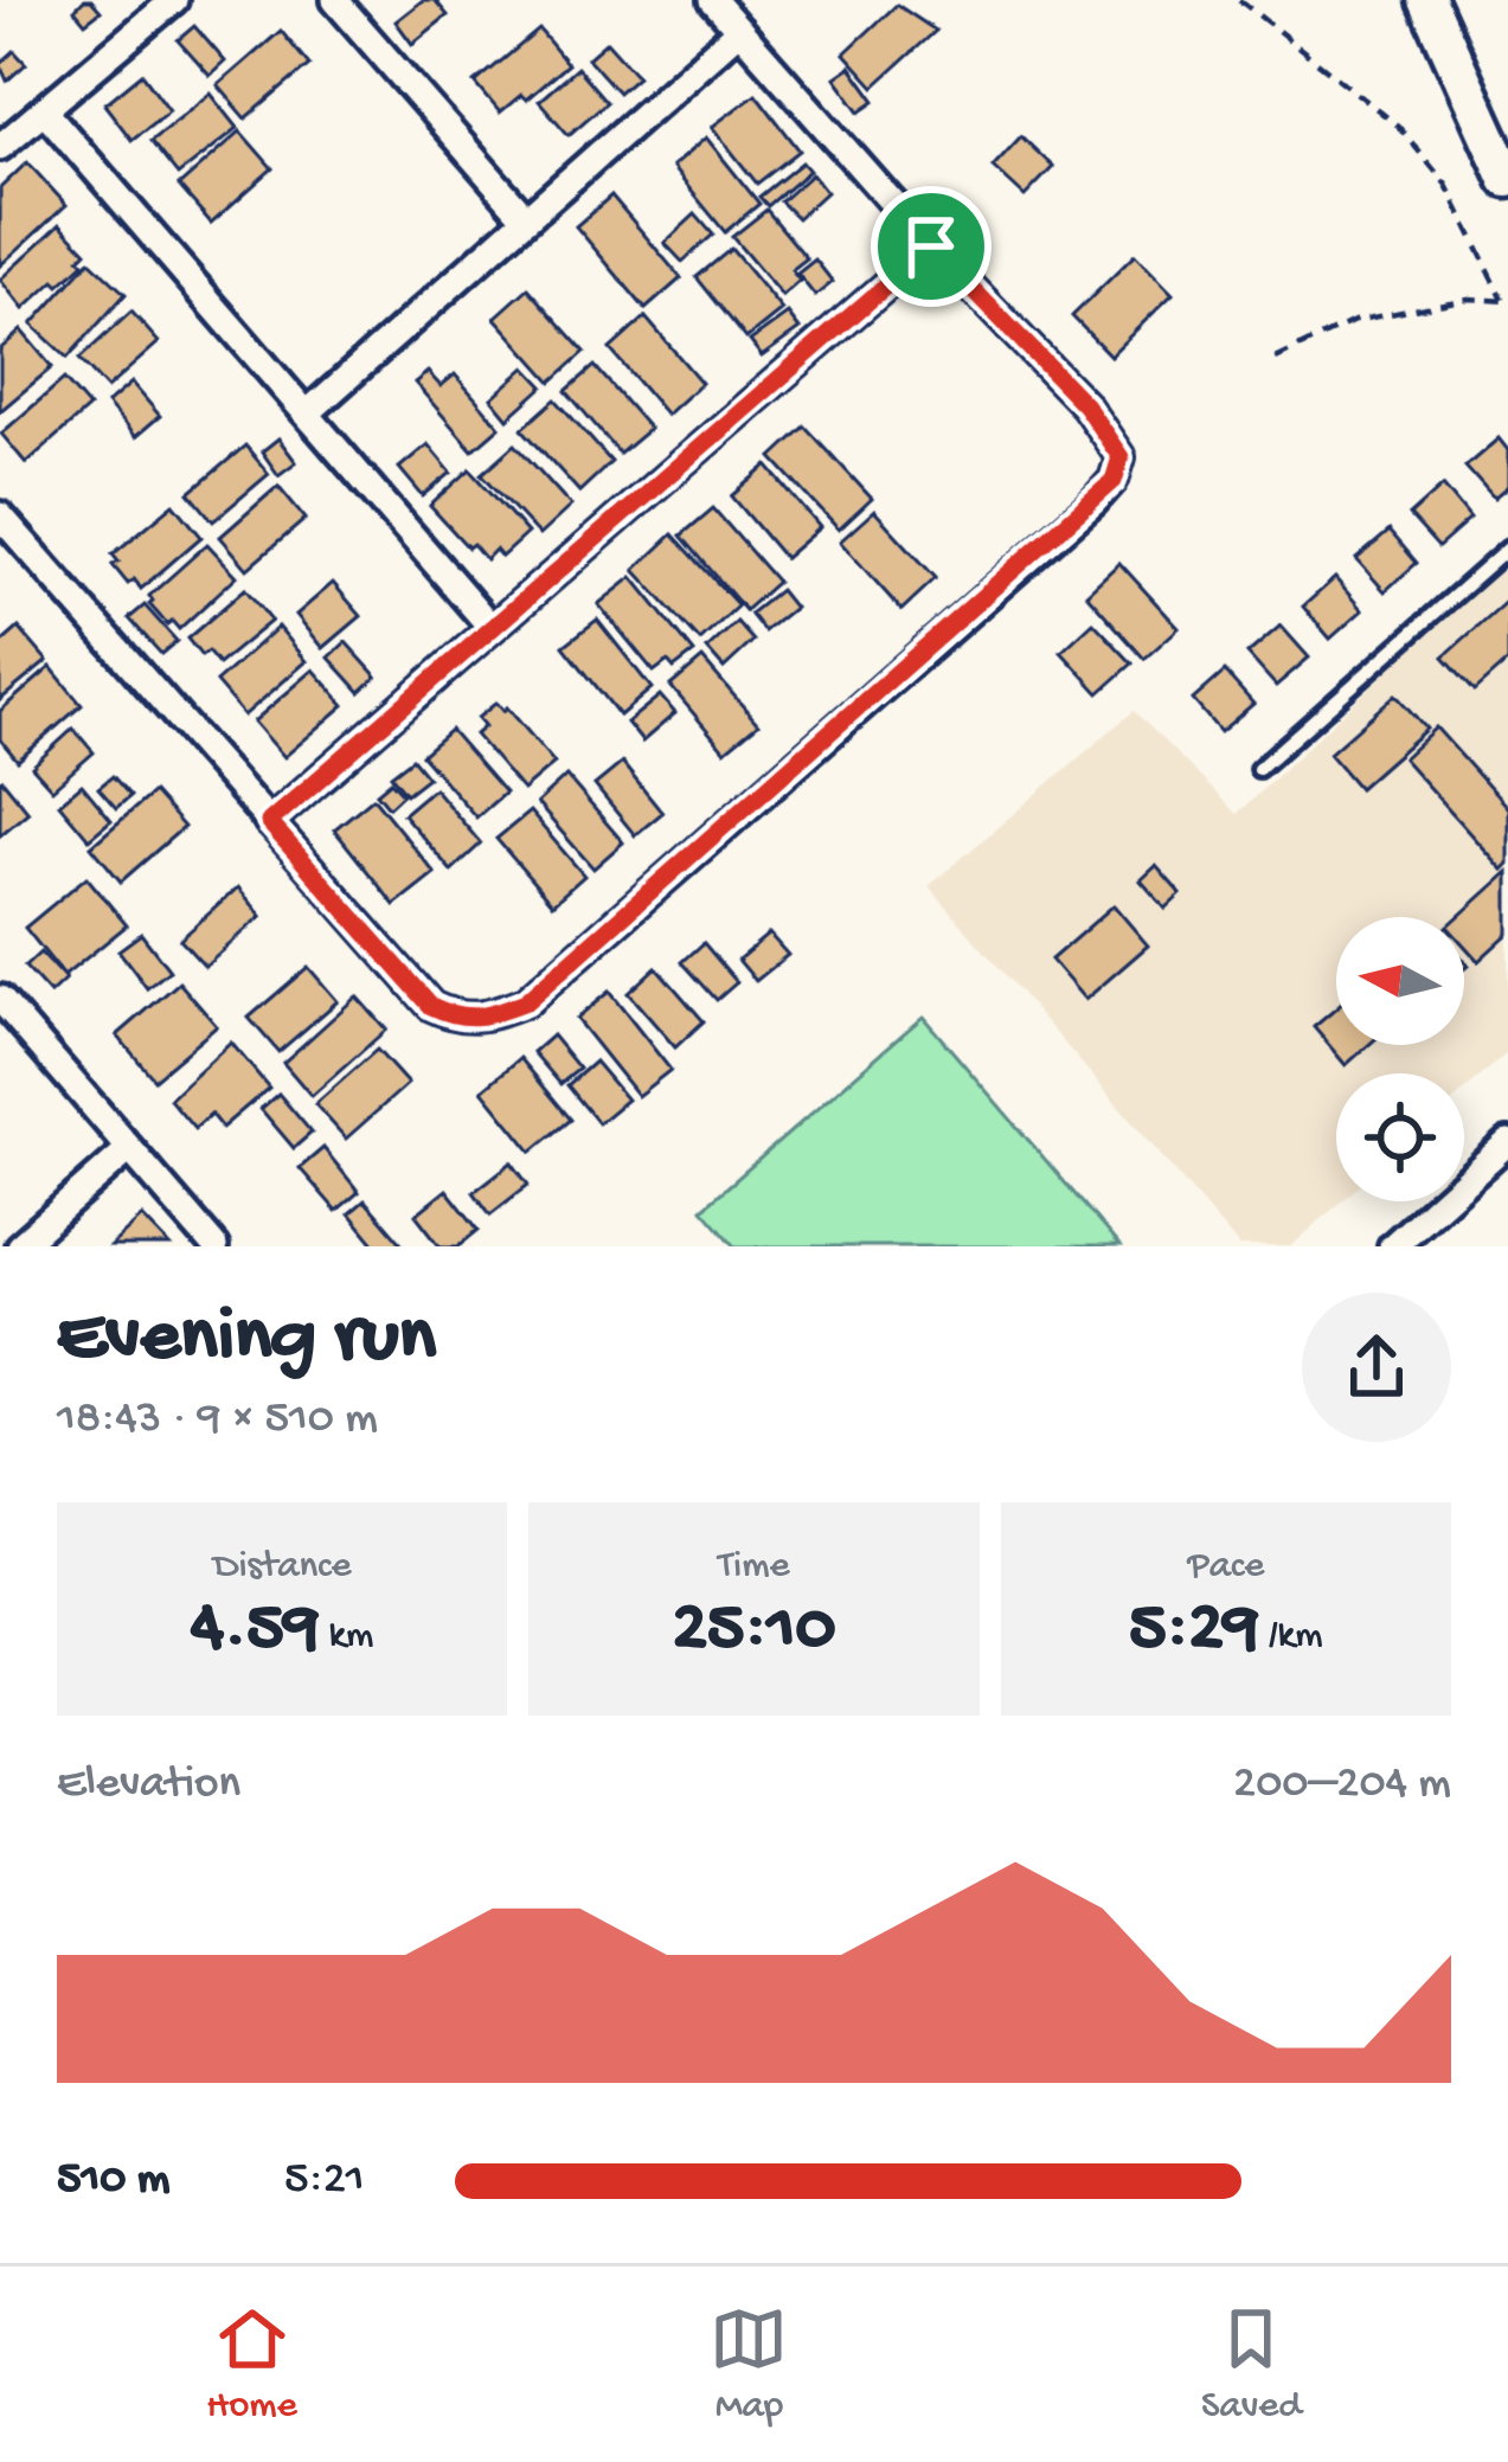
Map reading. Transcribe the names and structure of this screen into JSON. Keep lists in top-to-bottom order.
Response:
{
  "north": "left",
  "page": {
    "heading": ["Evening run", "18:43 · 9 × 510 m"],
    "stats": [
      ["Distance", "4.59 km"],
      ["Time", "25:10"],
      ["Pace", "5:29 /km"]
    ],
    "chart": ["Elevation", "200–204 m"],
    "list": [
      {
        "name": "510 m",
        "note": "5:21"
      }
    ],
    "tabs": ["Home", "Map", "Saved"]
  }
}
